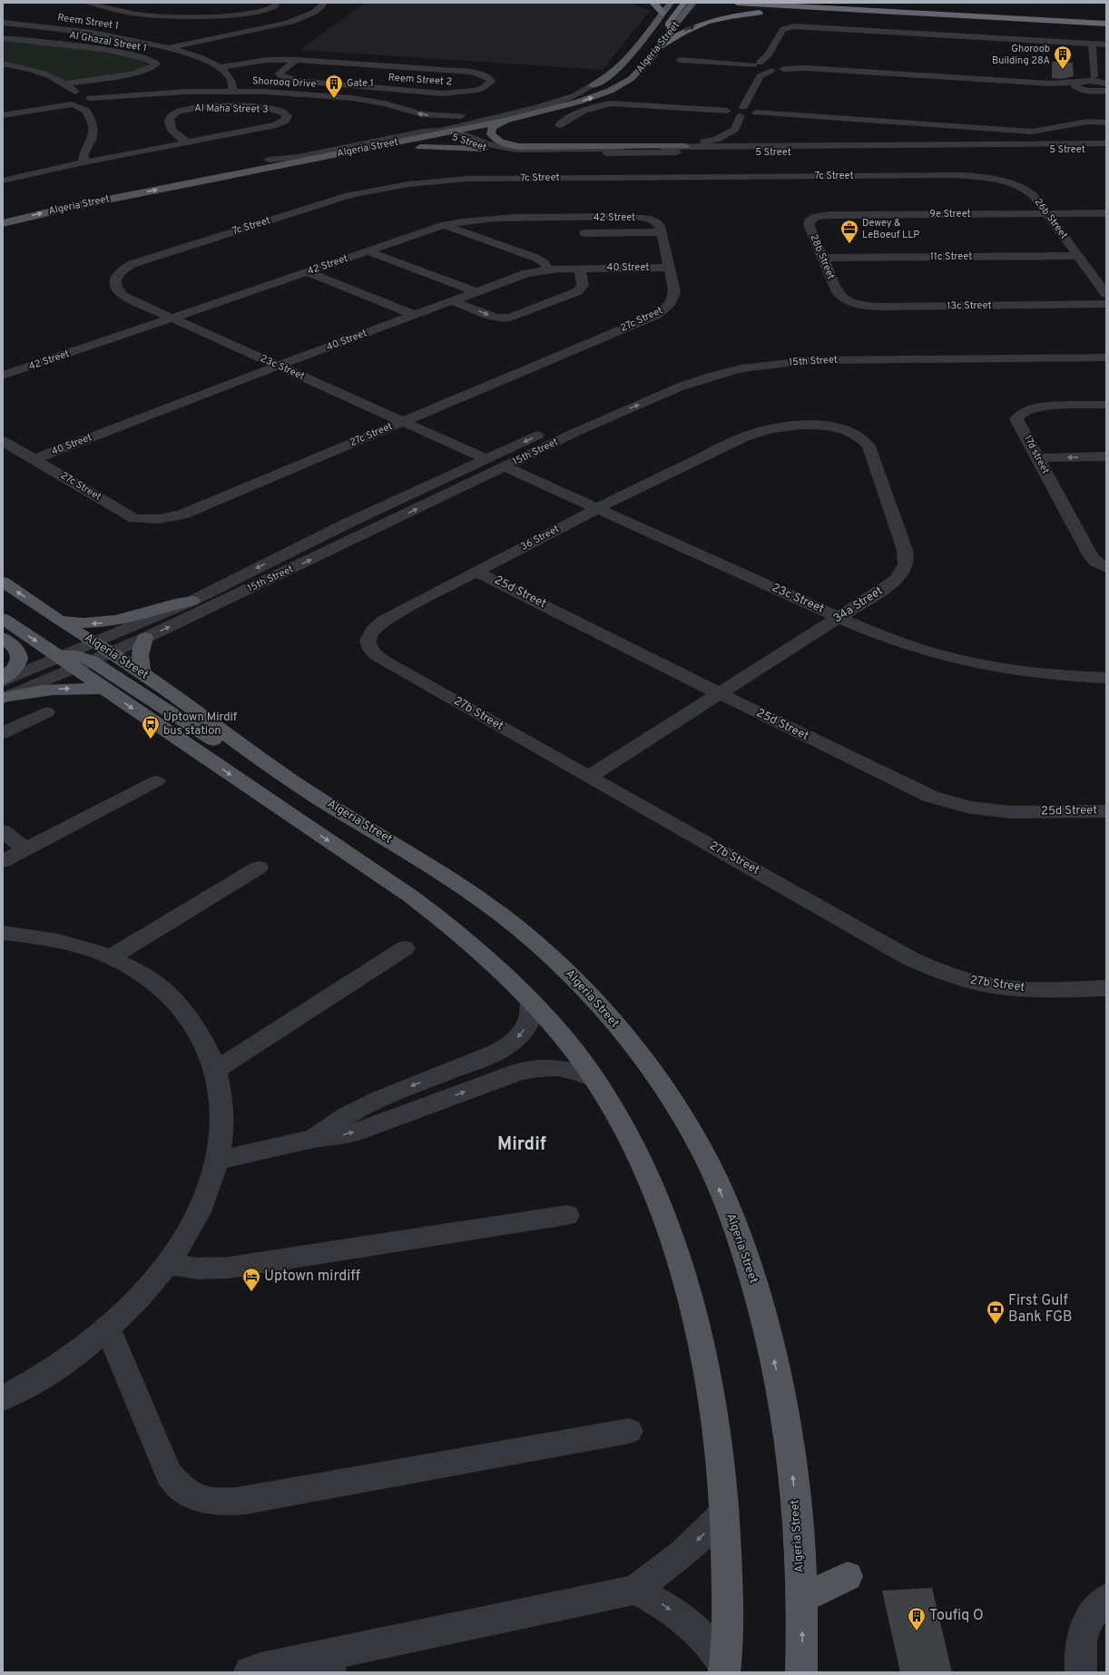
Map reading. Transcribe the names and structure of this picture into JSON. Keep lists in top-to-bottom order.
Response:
{
  "streets": {
    "main road": ["Algeria Street"],
    "street": [
      "Reem Street 1",
      "Al Ghazal Street 1",
      "Reem Street 2",
      "Shorooq Drive",
      "Al Maha Street 3",
      "5 Street",
      "7c Street",
      "9e Street",
      "42 Street",
      "26b Street",
      "28b Street",
      "11c Street",
      "40 Street",
      "13c Street",
      "27c Street",
      "15th Street",
      "23c Street",
      "17d street",
      "36 Street",
      "25d Street",
      "34a Street",
      "27b Street"
    ]
  },
  "crossings": [
    ["Reem Street 1", "Reem Street 2"],
    ["Reem Street 1", "Shorooq Drive"],
    ["Algeria Street", "Shorooq Drive"],
    ["Algeria Street", "5 Street"],
    ["Algeria Street", "15th Street"],
    ["7c Street", "26b Street"],
    ["7c Street", "23c Street"],
    ["9e Street", "26b Street"],
    ["9e Street", "28b Street"],
    ["42 Street", "27c Street"],
    ["42 Street", "23c Street"],
    ["26b Street", "11c Street"],
    ["28b Street", "11c Street"],
    ["28b Street", "13c Street"],
    ["40 Street", "27c Street"],
    ["40 Street", "23c Street"],
    ["27c Street", "23c Street"],
    ["15th Street", "23c Street"],
    ["23c Street", "36 Street"],
    ["23c Street", "34a Street"],
    ["36 Street", "25d Street"],
    ["36 Street", "34a Street"],
    ["36 Street", "27b Street"],
    ["25d Street", "34a Street"],
    ["34a Street", "27b Street"]
  ],
  "districts": ["Mirdif"],
  "places": {
    "building": ["Ghoroob Building 28A", "Gate 1", "Toufiq O"],
    "office": ["Dewey & LeBoeuf LLP"],
    "bus stop": ["Uptown Mirdif bus station"],
    "hotel": ["Uptown mirdiff"],
    "bank": ["First Gulf Bank FGB"]
  }
}
